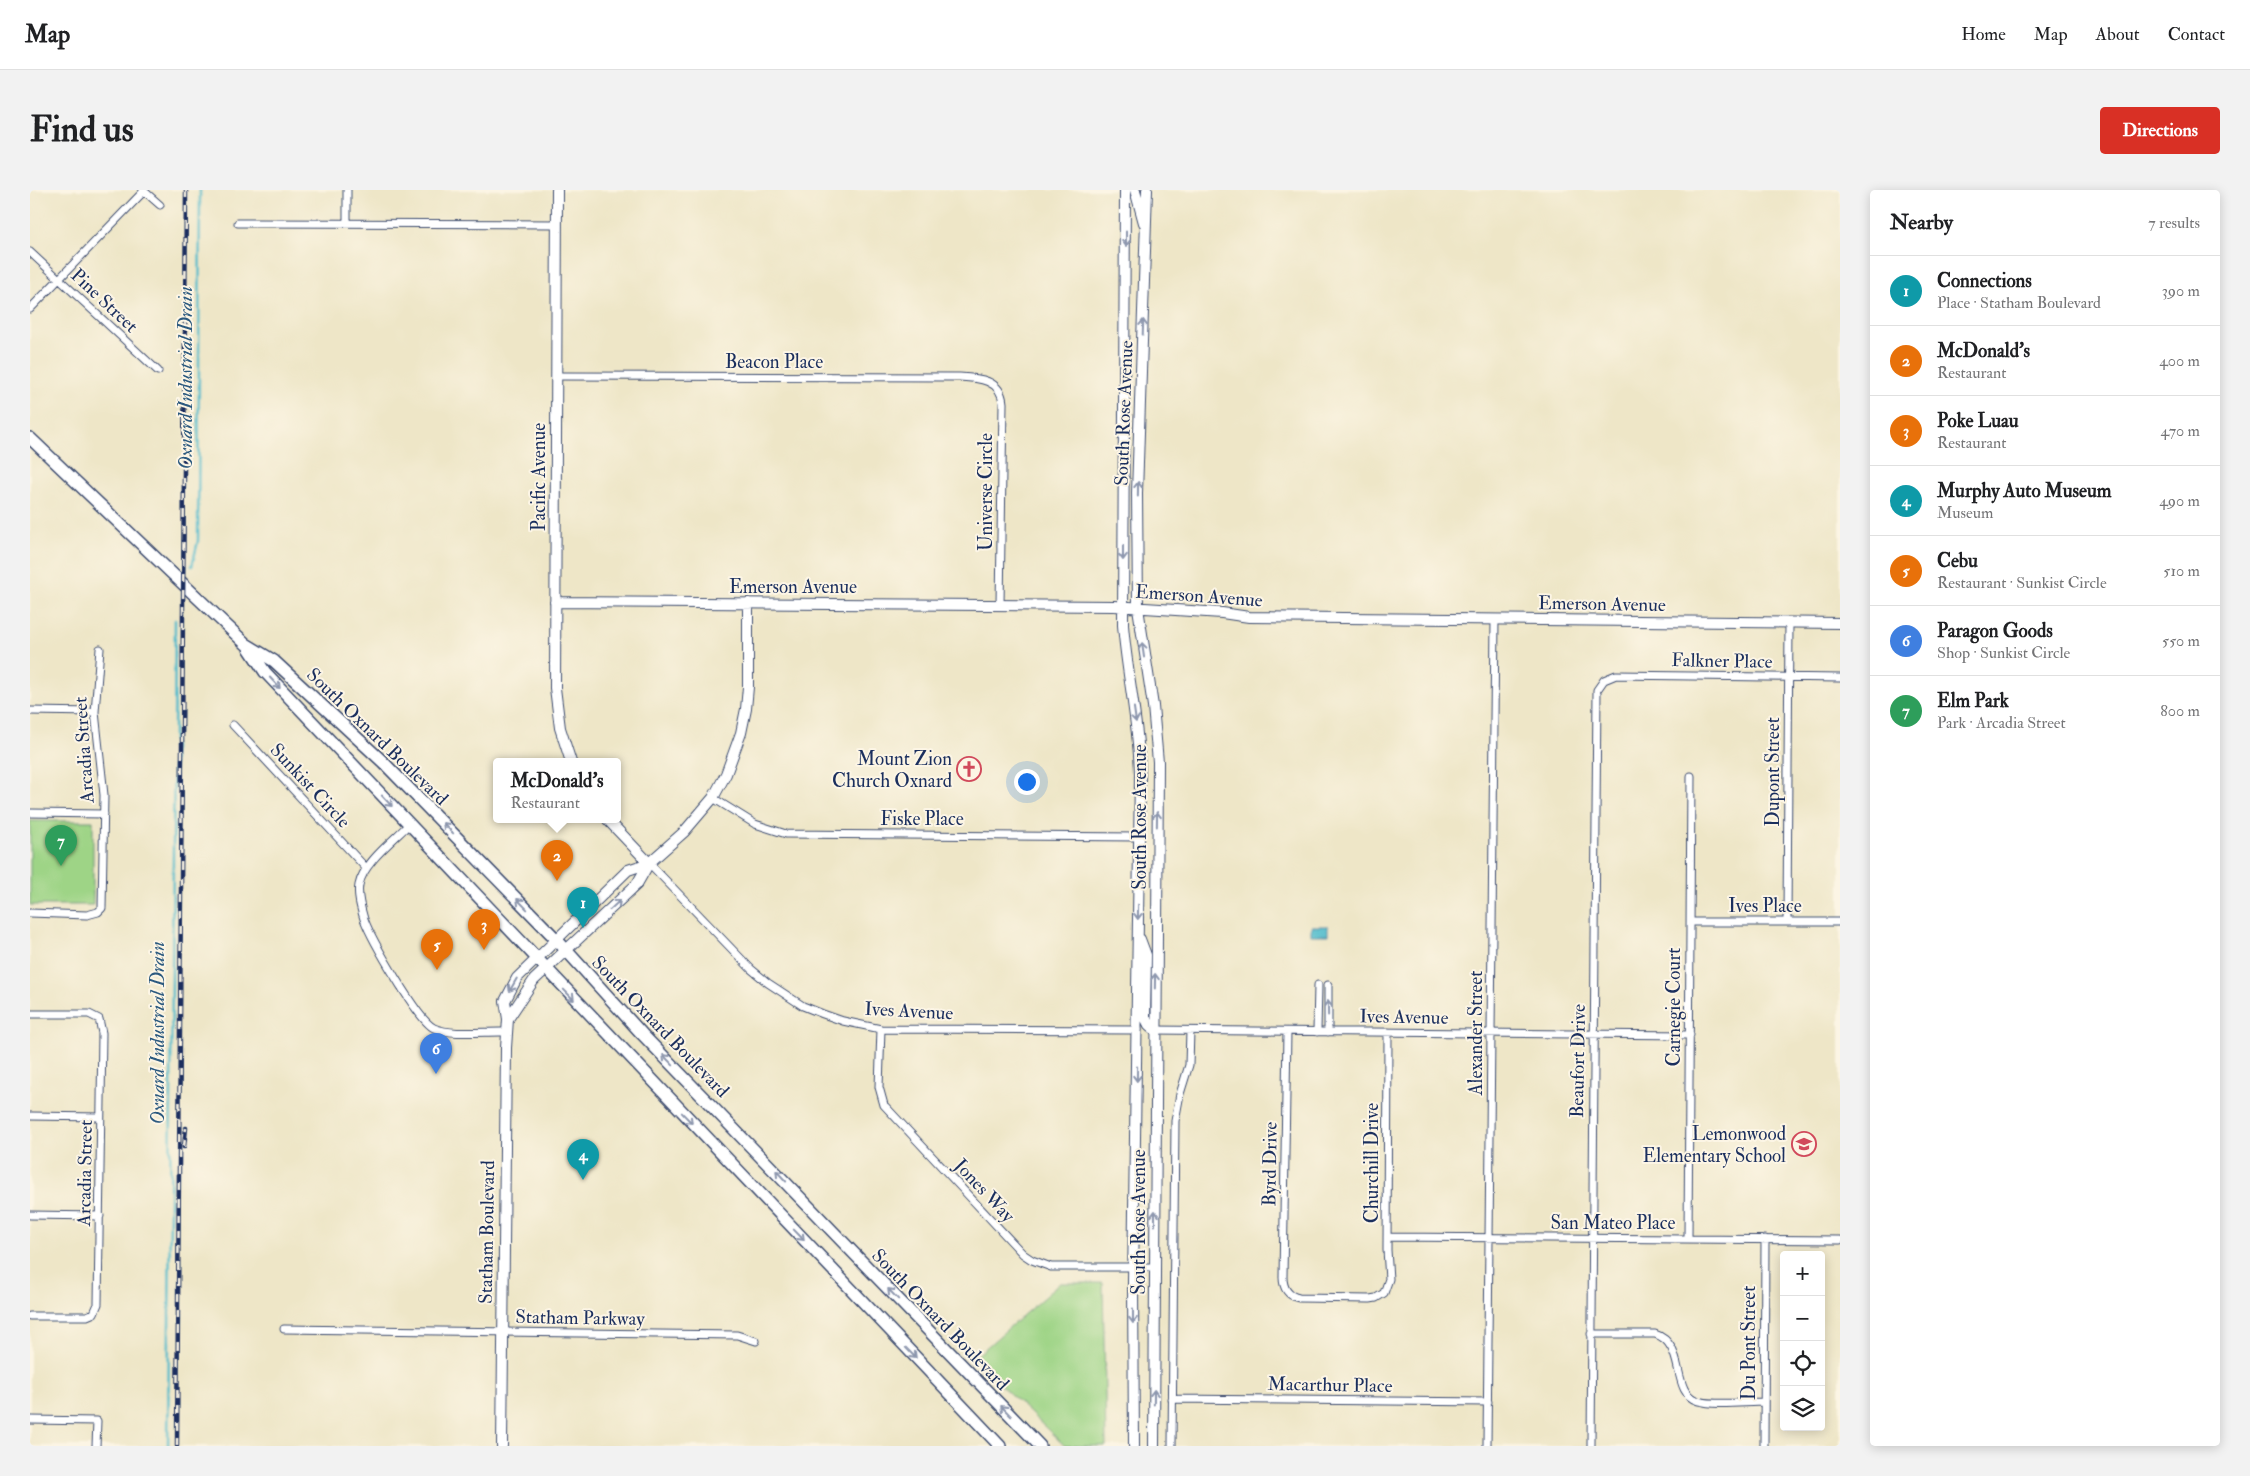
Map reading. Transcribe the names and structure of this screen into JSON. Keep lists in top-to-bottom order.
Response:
{
  "streets": {
    "main road": ["South Oxnard Boulevard"],
    "street": [
      "Pine Street",
      "Beacon Place",
      "South Rose Avenue",
      "Pacific Avenue",
      "Universe Circle",
      "Emerson Avenue",
      "Falkner Place",
      "Arcadia Street",
      "Dupont Street",
      "Sunkist Circle",
      "Fiske Place",
      "Ives Place",
      "Carnegie Court",
      "Ives Avenue",
      "Alexander Street",
      "Beaufort Drive",
      "Churchill Drive",
      "Byrd Drive",
      "Jones Way",
      "San Mateo Place",
      "Statham Boulevard",
      "Statham Parkway",
      "Du Pont Street",
      "Macarthur Place"
    ]
  },
  "crossings": [
    ["Beacon Place", "Pacific Avenue"],
    ["Beacon Place", "Universe Circle"],
    ["South Rose Avenue", "Emerson Avenue"],
    ["South Rose Avenue", "Fiske Place"],
    ["South Rose Avenue", "Ives Avenue"],
    ["South Rose Avenue", "Jones Way"],
    ["Pacific Avenue", "Emerson Avenue"],
    ["Universe Circle", "Emerson Avenue"],
    ["Emerson Avenue", "Dupont Street"],
    ["Emerson Avenue", "Alexander Street"],
    ["Emerson Avenue", "Statham Boulevard"],
    ["Falkner Place", "Dupont Street"],
    ["Falkner Place", "Beaufort Drive"],
    ["South Oxnard Boulevard", "Statham Boulevard"],
    ["Dupont Street", "Ives Place"],
    ["Fiske Place", "Statham Boulevard"],
    ["Ives Place", "Carnegie Court"],
    ["Carnegie Court", "Ives Avenue"],
    ["Carnegie Court", "San Mateo Place"],
    ["Ives Avenue", "Alexander Street"],
    ["Ives Avenue", "Beaufort Drive"],
    ["Ives Avenue", "Churchill Drive"],
    ["Ives Avenue", "Byrd Drive"],
    ["Ives Avenue", "Jones Way"],
    ["Ives Avenue", "Statham Boulevard"],
    ["Alexander Street", "San Mateo Place"],
    ["Alexander Street", "Macarthur Place"],
    ["Beaufort Drive", "San Mateo Place"],
    ["Churchill Drive", "Byrd Drive"],
    ["Churchill Drive", "San Mateo Place"],
    ["San Mateo Place", "Du Pont Street"],
    ["Statham Boulevard", "Statham Parkway"]
  ],
  "water": ["Oxnard Industrial Drain"],
  "places": {
    "church": ["Mount Zion Church Oxnard"],
    "school or university": ["Lemonwood Elementary School"]
  },
  "page": {
    "header": "Map",
    "nav": [
      "Home",
      "Map",
      "About",
      "Contact"
    ],
    "buttons": "Directions",
    "title": "Find us",
    "heading": ["Nearby", "7 results"],
    "list": [
      {
        "mark": "1",
        "name": "Connections",
        "note": "Place · Statham Boulevard",
        "value": "390 m"
      },
      {
        "mark": "2",
        "name": "McDonald's",
        "note": "Restaurant",
        "value": "400 m"
      },
      {
        "mark": "3",
        "name": "Poke Luau",
        "note": "Restaurant",
        "value": "470 m"
      },
      {
        "mark": "4",
        "name": "Murphy Auto Museum",
        "note": "Museum",
        "value": "490 m"
      },
      {
        "mark": "5",
        "name": "Cebu",
        "note": "Restaurant · Sunkist Circle",
        "value": "510 m"
      },
      {
        "mark": "6",
        "name": "Paragon Goods",
        "note": "Shop · Sunkist Circle",
        "value": "550 m"
      },
      {
        "mark": "7",
        "name": "Elm Park",
        "note": "Park · Arcadia Street",
        "value": "800 m"
      }
    ],
    "popup": ["McDonald's", "Restaurant"],
    "pins": [
      "7",
      "2",
      "1",
      "3",
      "5",
      "6",
      "4"
    ],
    "map_buttons": ["+", "−"]
  }
}
